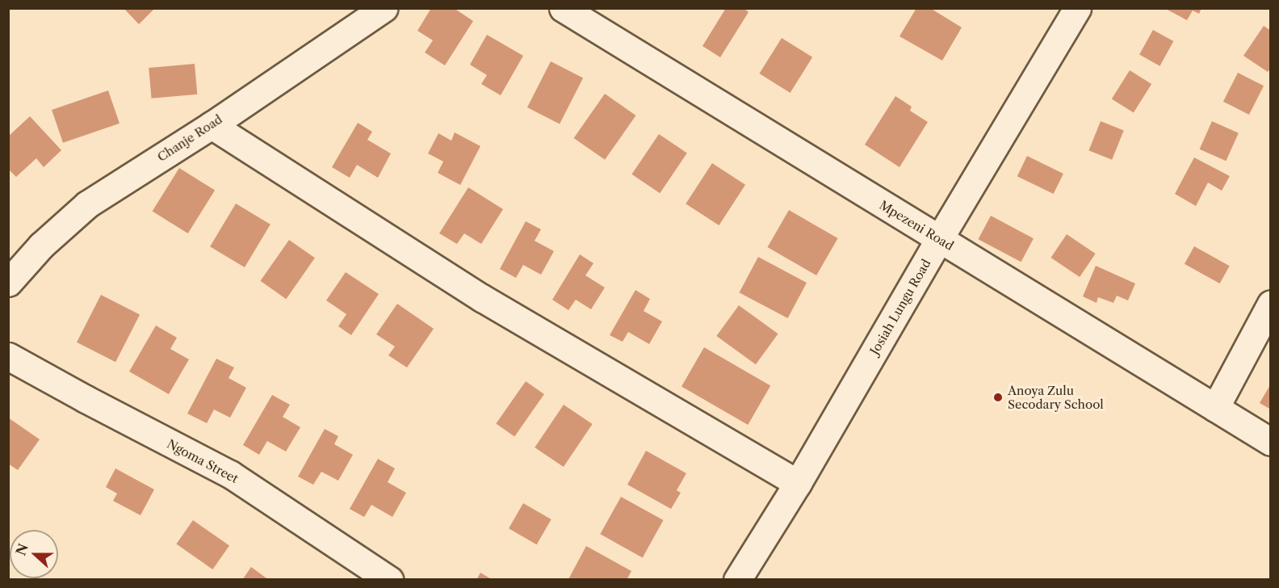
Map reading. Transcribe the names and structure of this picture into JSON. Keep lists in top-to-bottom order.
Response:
{
  "streets": {
    "street": [
      "Chanje Road",
      "Mpezeni Road",
      "Josiah Lungu Road",
      "Ngoma Street"
    ]
  },
  "crossings": [
    ["Mpezeni Road", "Josiah Lungu Road"]
  ],
  "places": ["Anoya Zulu Secodary School"],
  "north": "left"
}
